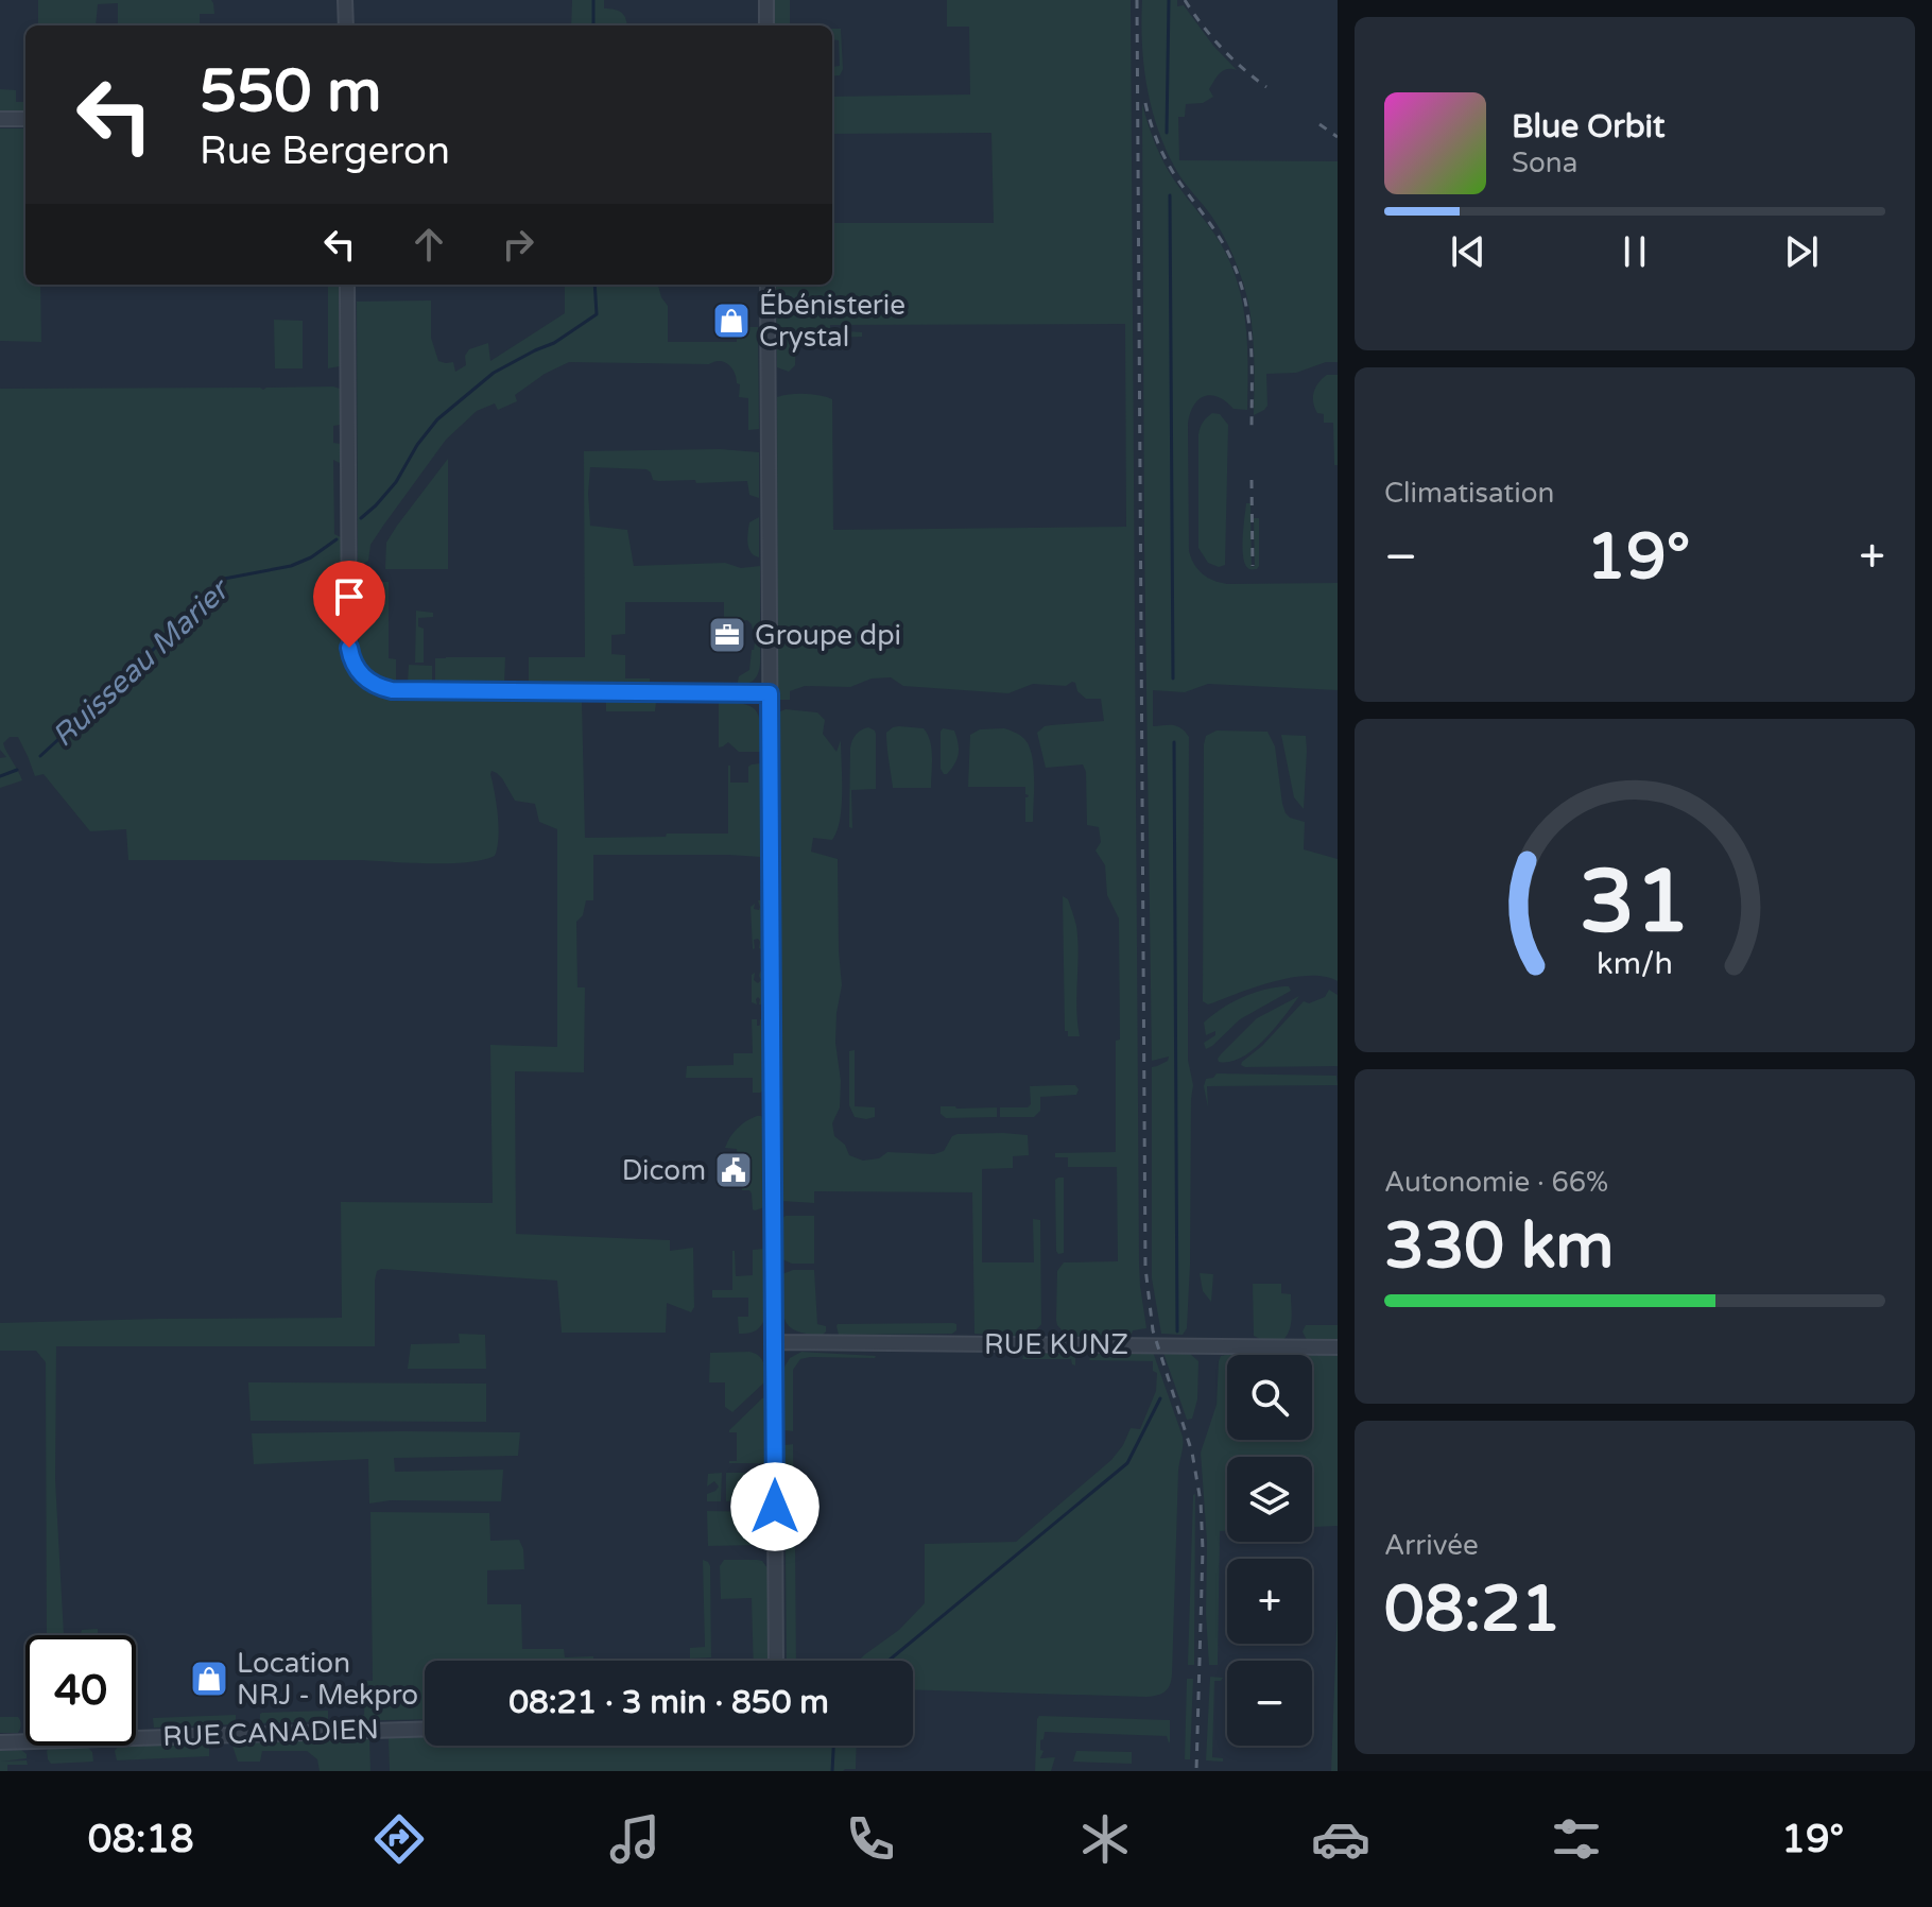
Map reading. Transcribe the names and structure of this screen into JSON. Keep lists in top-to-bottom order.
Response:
{
  "streets": {
    "street": ["RUE KUNZ", "RUE CANADIEN"]
  },
  "water": ["Ruisseau Marier"],
  "places": {
    "shop": ["Ébénisterie Crystal", "Location NRJ - Mekpro"],
    "office": ["Groupe dpi"],
    "public building": ["Dicom"]
  },
  "page": {
    "turn": ["550 m", "Rue Bergeron"],
    "song": ["Blue Orbit", "Sona"],
    "tile": [
      "Climatisation",
      ["Autonomie · 66%", "330 km"],
      ["Arrivée", "08:21"]
    ],
    "heat": ["−", "19°", "+"],
    "map_buttons": ["+", "−"],
    "limit": "40",
    "trip": "08:21 · 3 min · 850 m",
    "tabs": ["08:18", "19°"],
    "gauge": ["31", "km/h"]
  }
}
